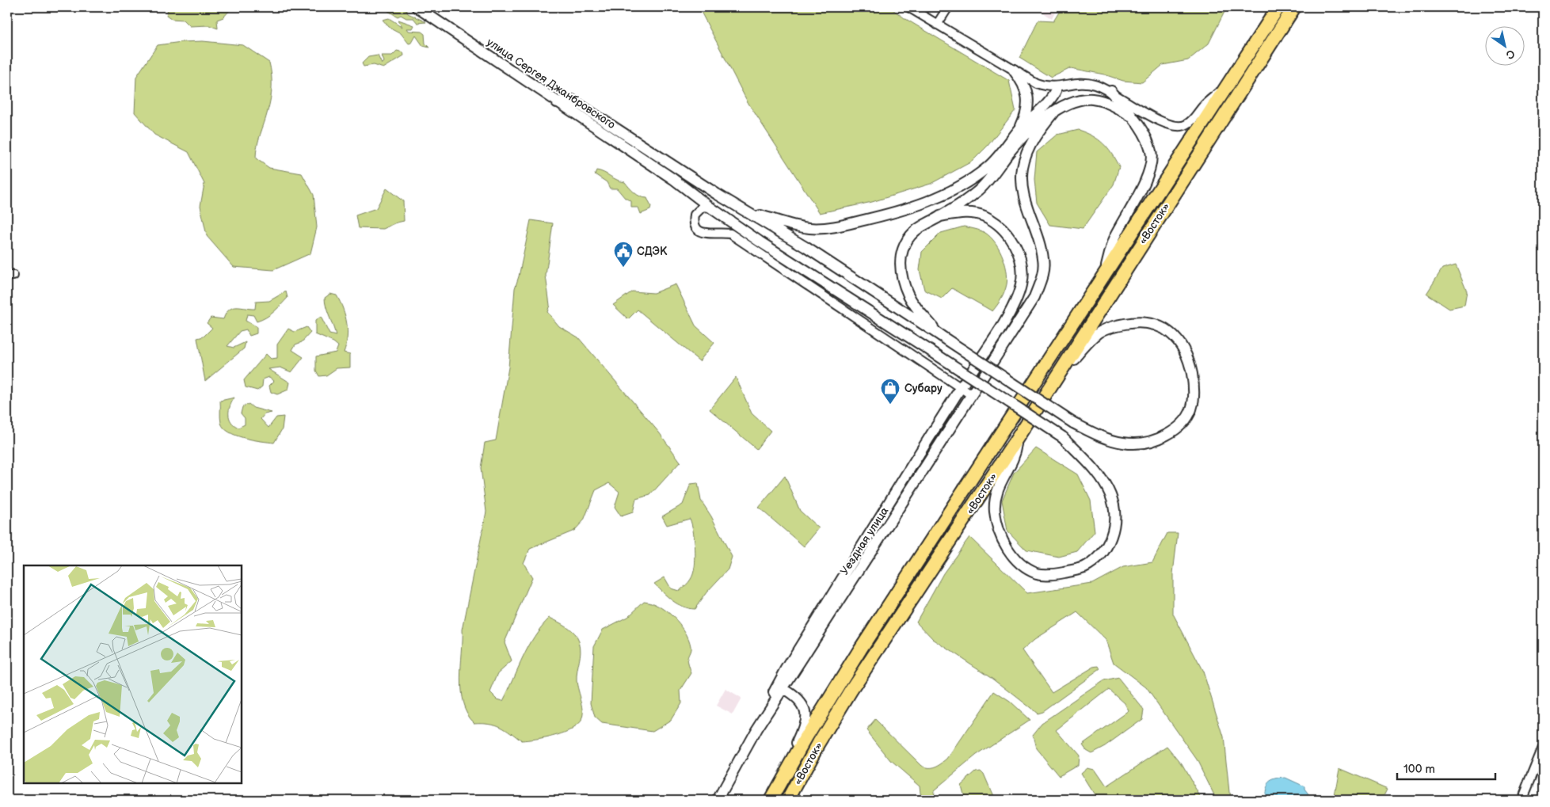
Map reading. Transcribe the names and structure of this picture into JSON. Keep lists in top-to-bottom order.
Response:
{
  "streets": {
    "highway": ["«Восток»"],
    "street": ["улица Сергея Джанбровского", "Уездная улица"]
  },
  "crossings": [
    ["улица Сергея Джанбровского", "«Восток»"]
  ],
  "places": {
    "public building": ["СДЭК"],
    "shop": ["Субару"]
  },
  "scale_bar": "100 m",
  "north": "bottom right"
}
